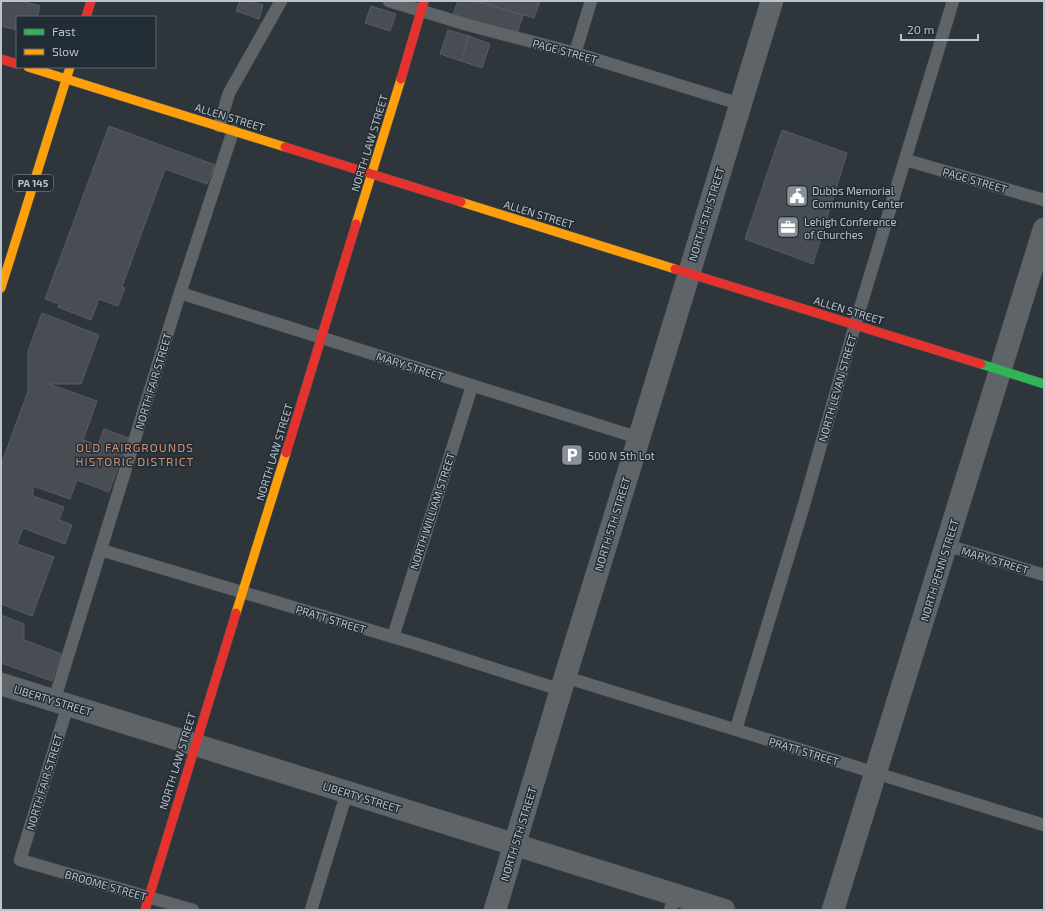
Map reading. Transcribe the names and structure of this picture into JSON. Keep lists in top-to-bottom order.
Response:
{
  "streets": {
    "street": [
      "ALLEN STREET",
      "NORTH LAW STREET",
      "PA 145",
      "NORTH 5TH STREET",
      "NORTH PENN STREET",
      "LIBERTY STREET"
    ],
    "lane": [
      "PAGE STREET",
      "MARY STREET",
      "NORTH FAIR STREET",
      "NORTH LEVAN STREET",
      "NORTH WILLIAM STREET",
      "PRATT STREET",
      "BROOME STREET"
    ]
  },
  "crossings": [
    ["PAGE STREET", "NORTH LAW STREET"],
    ["PAGE STREET", "NORTH 5TH STREET"],
    ["PAGE STREET", "NORTH LEVAN STREET"],
    ["ALLEN STREET", "NORTH LAW STREET"],
    ["ALLEN STREET", "PA 145"],
    ["ALLEN STREET", "NORTH 5TH STREET"],
    ["ALLEN STREET", "NORTH FAIR STREET"],
    ["ALLEN STREET", "NORTH LEVAN STREET"],
    ["ALLEN STREET", "NORTH PENN STREET"],
    ["NORTH LAW STREET", "MARY STREET"],
    ["NORTH LAW STREET", "PRATT STREET"],
    ["NORTH LAW STREET", "LIBERTY STREET"],
    ["NORTH LAW STREET", "BROOME STREET"],
    ["NORTH 5TH STREET", "MARY STREET"],
    ["NORTH 5TH STREET", "PRATT STREET"],
    ["NORTH 5TH STREET", "LIBERTY STREET"],
    ["MARY STREET", "NORTH FAIR STREET"],
    ["MARY STREET", "NORTH WILLIAM STREET"],
    ["MARY STREET", "NORTH PENN STREET"],
    ["NORTH FAIR STREET", "PRATT STREET"],
    ["NORTH FAIR STREET", "LIBERTY STREET"],
    ["NORTH FAIR STREET", "BROOME STREET"],
    ["NORTH LEVAN STREET", "PRATT STREET"],
    ["NORTH WILLIAM STREET", "PRATT STREET"],
    ["NORTH PENN STREET", "PRATT STREET"]
  ],
  "districts": ["OLD FAIRGROUNDS HISTORIC DISTRICT"],
  "places": {
    "public building": ["Dubbs Memorial Community Center"],
    "office": ["Lehigh Conference of Churches"],
    "parking": ["500 N 5th Lot"]
  },
  "legend": ["Fast", "Slow"],
  "scale_bar": "20 m"
}
